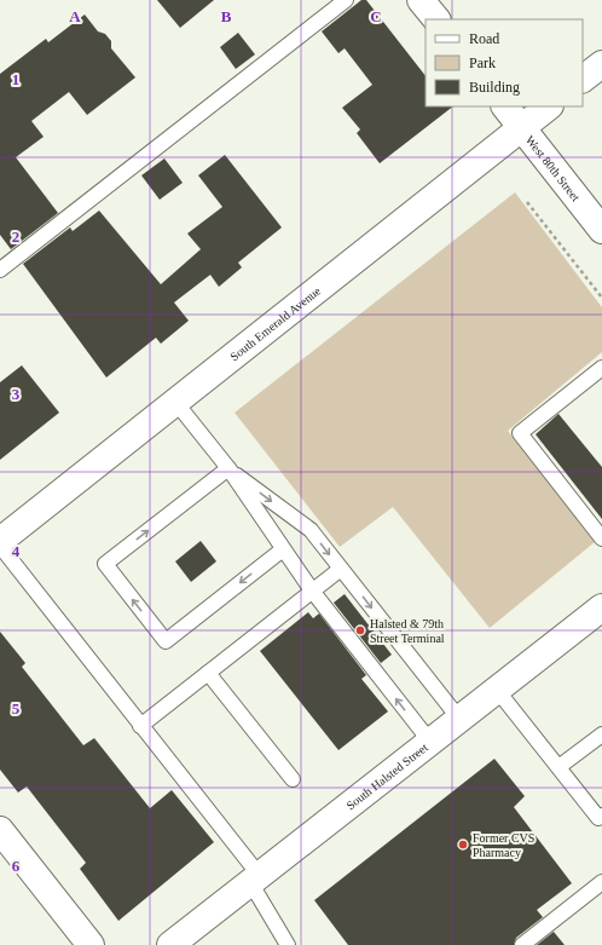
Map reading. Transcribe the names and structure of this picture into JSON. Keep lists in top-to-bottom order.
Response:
{
  "streets": {
    "street": ["West 80th Street", "South Emerald Avenue", "South Halsted Street"]
  },
  "crossings": [
    ["West 80th Street", "South Emerald Avenue"]
  ],
  "places": ["Halsted & 79th Street Terminal", "Former CVS Pharmacy"],
  "legend": ["Road", "Park", "Building"],
  "grid": {
    "columns": ["A", "B", "C"],
    "rows": [
      "1",
      "2",
      "3",
      "4",
      "5",
      "6"
    ]
  }
}
